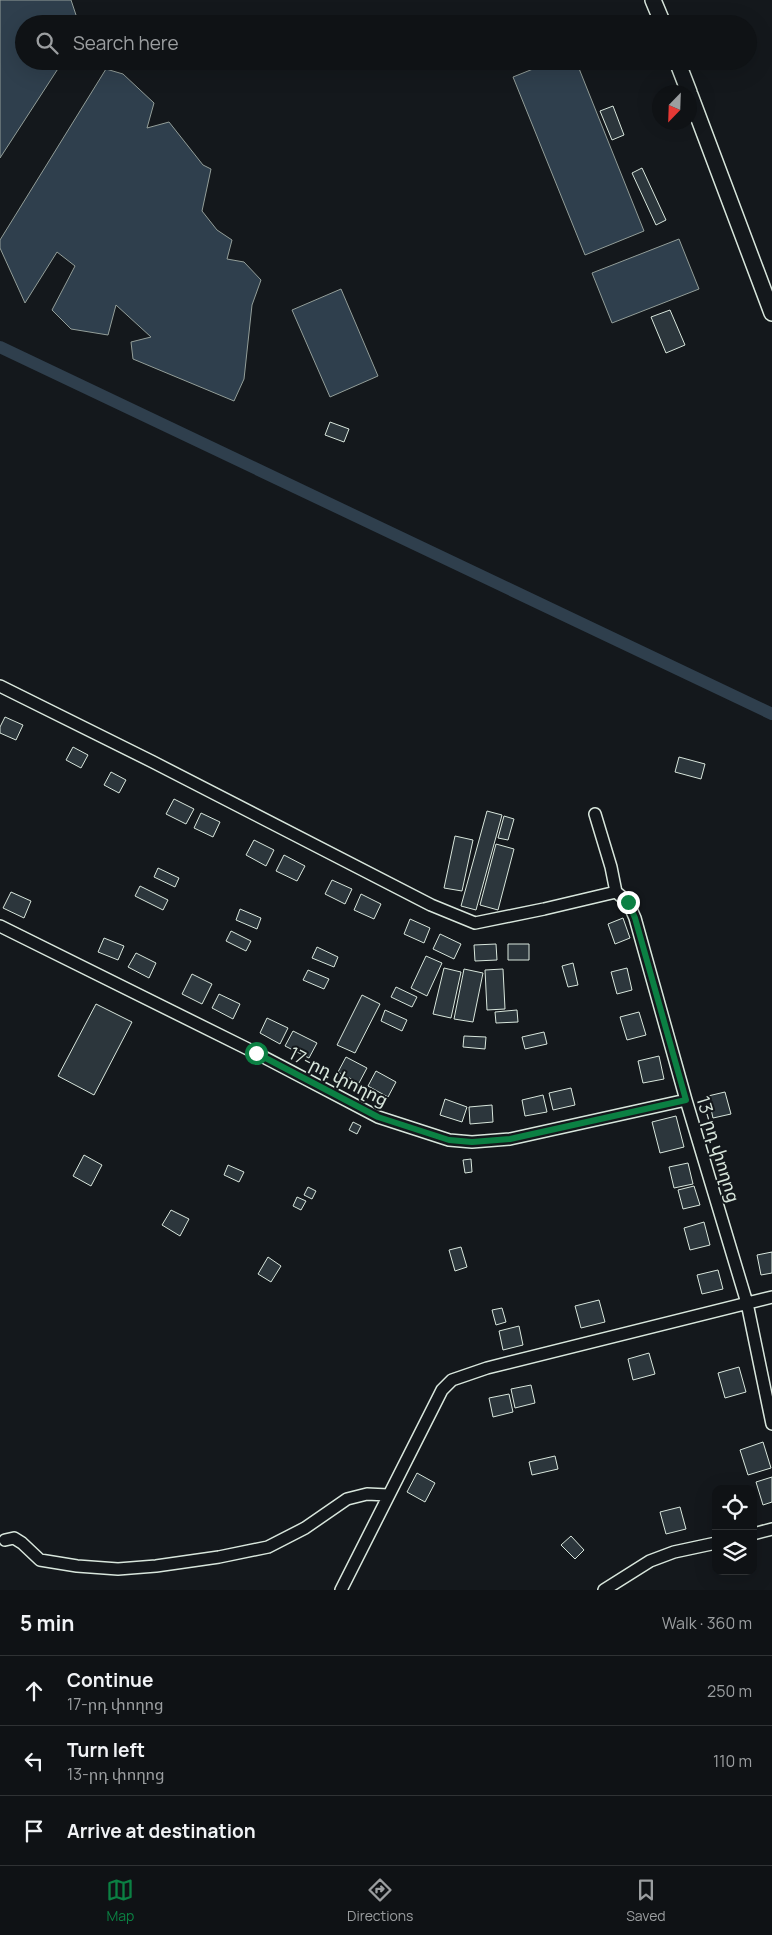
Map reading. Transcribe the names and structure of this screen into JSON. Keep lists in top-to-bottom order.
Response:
{
  "streets": {
    "street": ["17-րդ փողոց", "13-րդ փողոց"]
  },
  "crossings": [
    ["17-րդ փողոց", "13-րդ փողոց"]
  ],
  "north": "bottom left",
  "page": {
    "search": "Search here",
    "heading": ["5 min", "Walk · 360 m"],
    "list": [
      ["Continue", "17-րդ փողոց", "250 m"],
      ["Turn left", "13-րդ փողոց", "110 m"],
      "Arrive at destination"
    ],
    "nav": ["Map", "Directions", "Saved"]
  }
}
